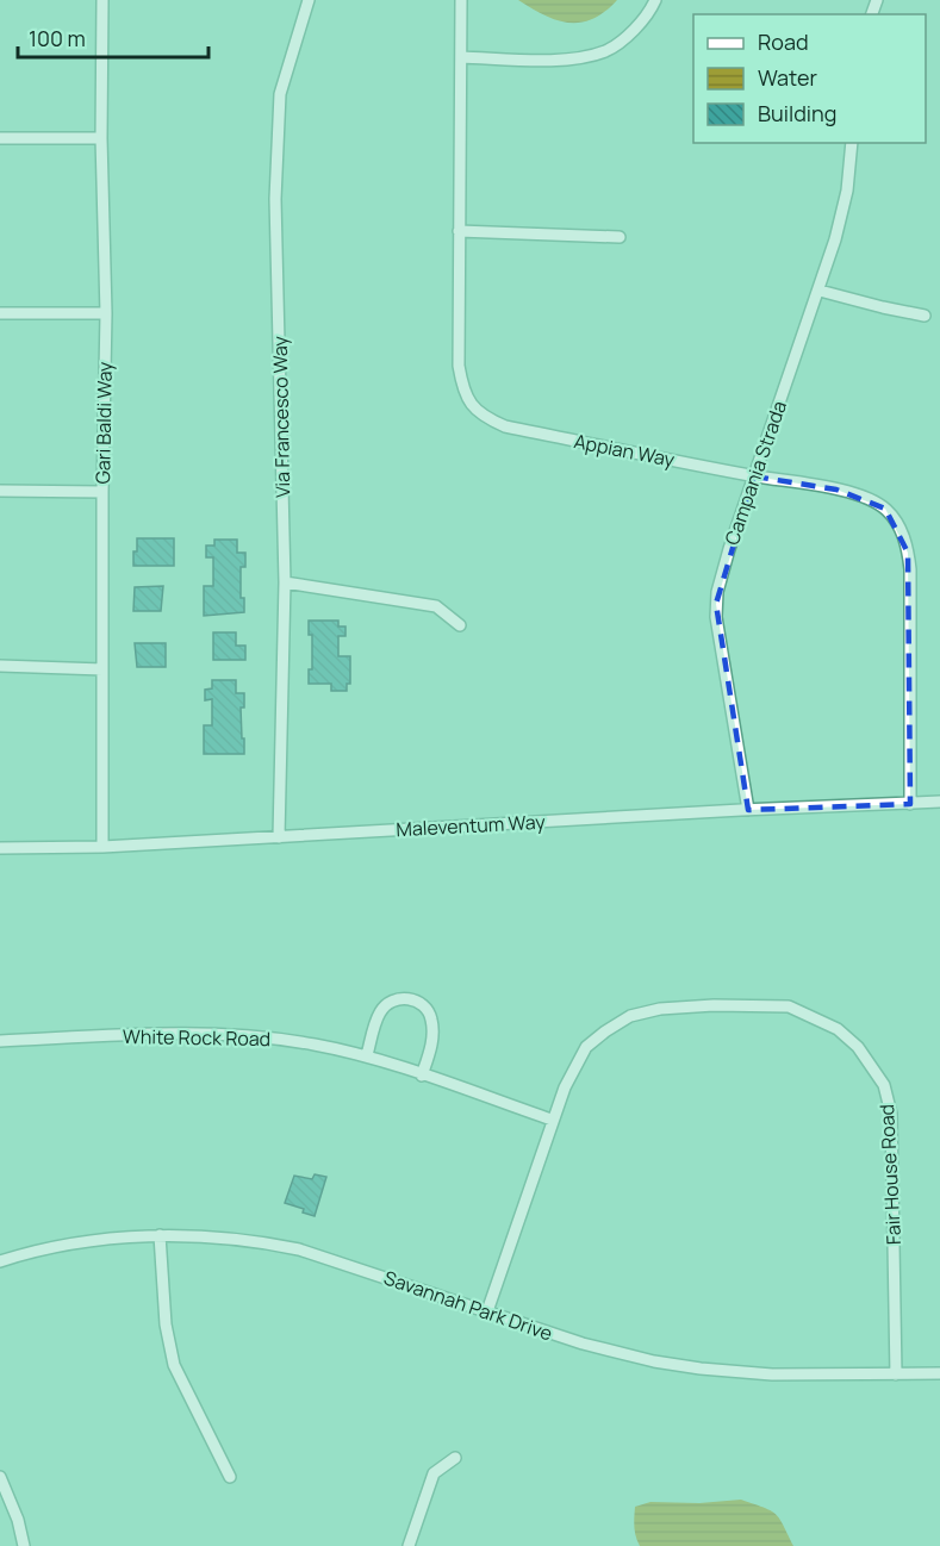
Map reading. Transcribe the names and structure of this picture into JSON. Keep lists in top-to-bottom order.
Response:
{
  "streets": {
    "street": [
      "Via Francesco Way",
      "Gari Baldi Way",
      "Appian Way",
      "Campania Strada",
      "Maleventum Way",
      "White Rock Road",
      "Fair House Road",
      "Savannah Park Drive"
    ]
  },
  "crossings": [
    ["Via Francesco Way", "Maleventum Way"],
    ["Gari Baldi Way", "Maleventum Way"],
    ["Appian Way", "Campania Strada"],
    ["Appian Way", "Maleventum Way"],
    ["Campania Strada", "Maleventum Way"],
    ["White Rock Road", "Fair House Road"],
    ["Fair House Road", "Savannah Park Drive"]
  ],
  "legend": ["Road", "Water", "Building"],
  "scale_bar": "100 m"
}
